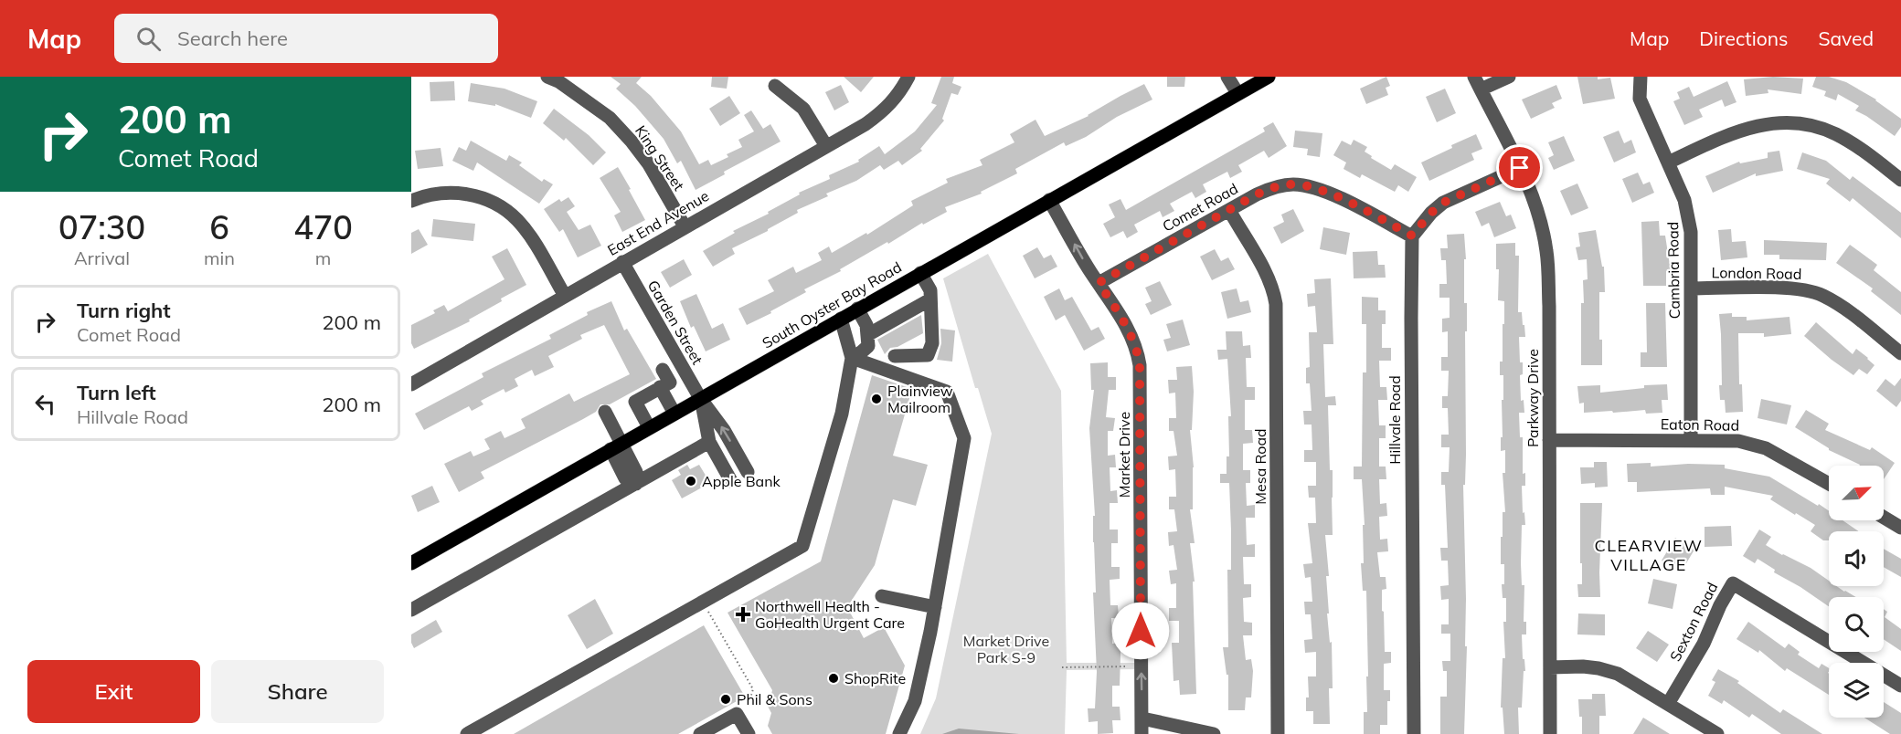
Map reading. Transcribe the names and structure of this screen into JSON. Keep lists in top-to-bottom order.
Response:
{
  "streets": {
    "main road": ["South Oyster Bay Road"],
    "street": [
      "King Street",
      "Comet Road",
      "East End Avenue",
      "Cambria Road",
      "London Road",
      "Garden Street",
      "Parkway Drive",
      "Hillvale Road",
      "Eaton Road",
      "Market Drive",
      "Mesa Road",
      "Sexton Road"
    ]
  },
  "crossings": [
    ["King Street", "East End Avenue"],
    ["Comet Road", "Hillvale Road"],
    ["Comet Road", "Market Drive"],
    ["Comet Road", "Mesa Road"],
    ["East End Avenue", "Garden Street"],
    ["Cambria Road", "London Road"],
    ["Cambria Road", "Eaton Road"],
    ["South Oyster Bay Road", "Garden Street"],
    ["South Oyster Bay Road", "Market Drive"],
    ["Parkway Drive", "Eaton Road"]
  ],
  "one_way": ["Market Drive"],
  "districts": ["CLEARVIEW VILLAGE"],
  "parks": ["Market Drive Park S-9"],
  "places": {
    "other": [
      "Plainview Mailroom",
      "Apple Bank",
      "ShopRite",
      "Phil & Sons"
    ],
    "health": ["Northwell Health - GoHealth Urgent Care"]
  },
  "north": "top right",
  "page": {
    "header": "Map",
    "search": "Search here",
    "nav": ["Map", "Directions", "Saved"],
    "turn": ["200 m", "Comet Road"],
    "eta": [
      "07:30",
      "Arrival",
      "6",
      "min",
      "470",
      "m"
    ],
    "list": [
      {
        "name": "Turn right",
        "note": "Comet Road",
        "value": "200 m"
      },
      {
        "name": "Turn left",
        "note": "Hillvale Road",
        "value": "200 m"
      }
    ],
    "buttons": ["Exit", "Share"]
  }
}
